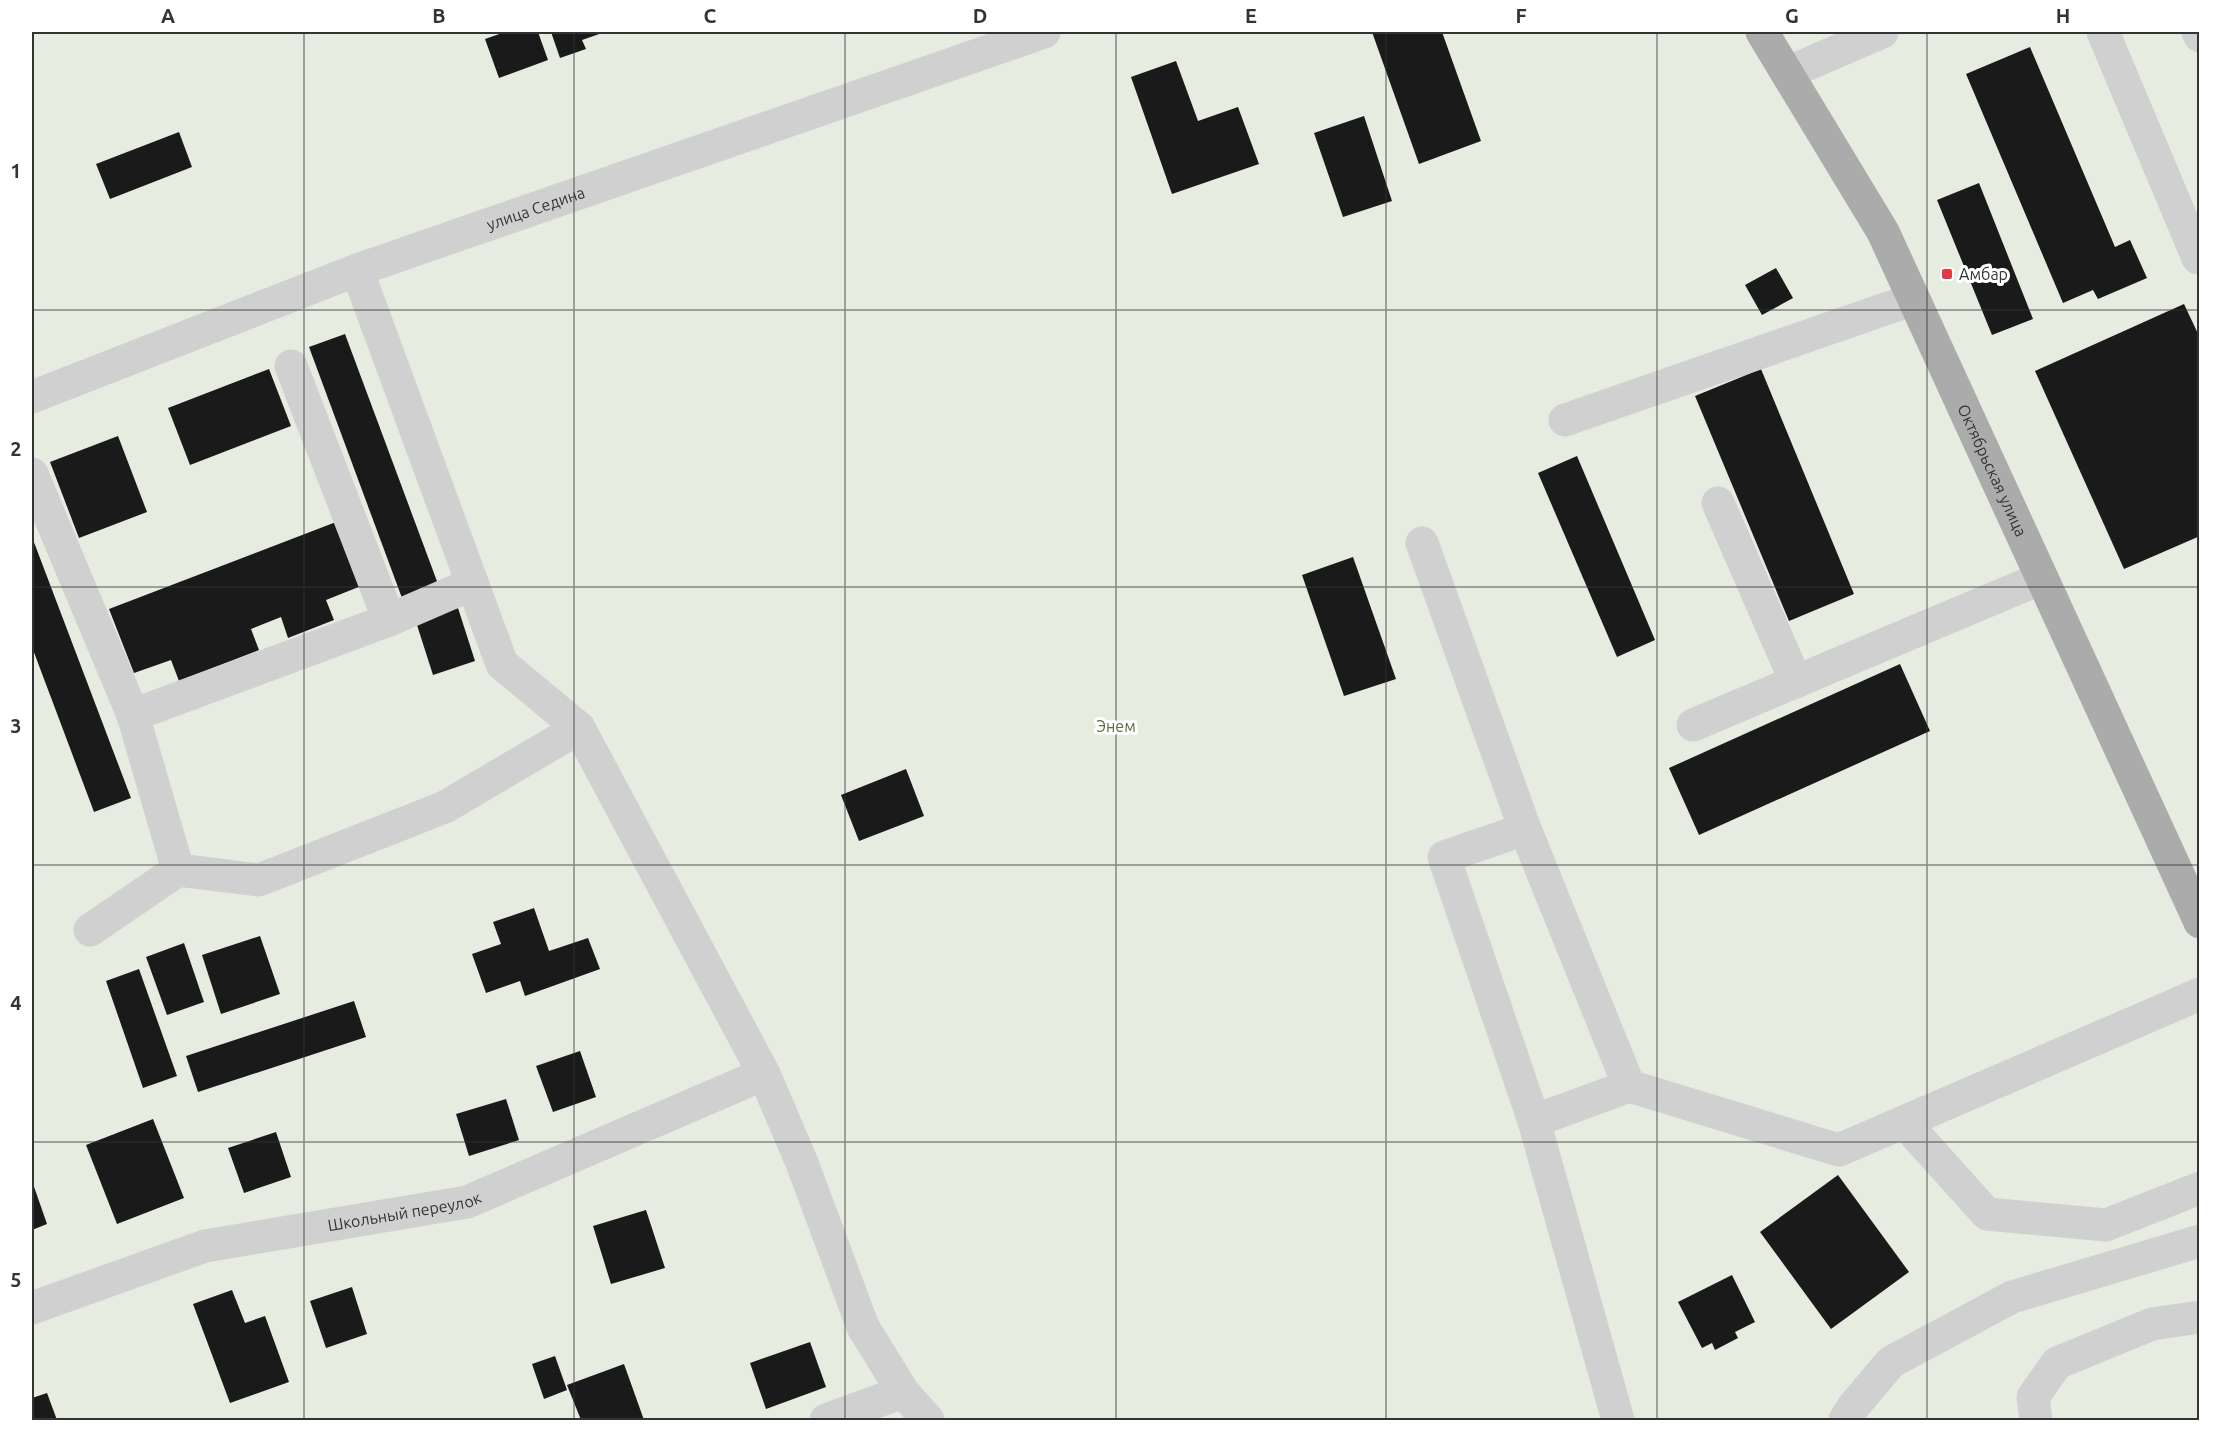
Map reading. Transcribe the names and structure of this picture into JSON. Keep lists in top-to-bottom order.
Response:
{
  "streets": {
    "main road": ["Октябрьская улица"],
    "street": ["улица Седина", "Школьный переулок"]
  },
  "parks": ["Энем"],
  "places": {
    "transit": ["Амбар"]
  },
  "grid": {
    "columns": [
      "A",
      "B",
      "C",
      "D",
      "E",
      "F",
      "G",
      "H"
    ],
    "rows": [
      "1",
      "2",
      "3",
      "4",
      "5"
    ]
  }
}
